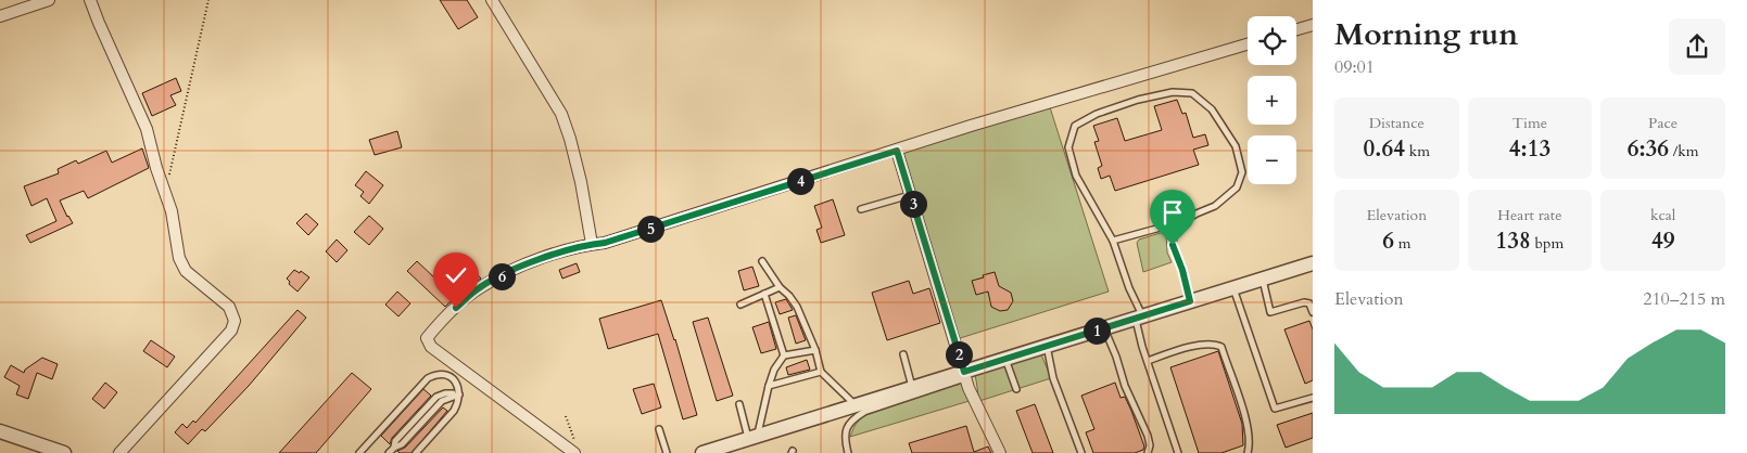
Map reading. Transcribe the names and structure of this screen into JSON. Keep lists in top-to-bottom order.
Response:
{
  "page": {
    "heading": ["Morning run", "09:01"],
    "map_buttons": ["+", "−"],
    "stats": [
      ["Distance", "0.64 km"],
      ["Time", "4:13"],
      ["Pace", "6:36 /km"],
      ["Elevation", "6 m"],
      ["Heart rate", "138 bpm"],
      ["kcal", "49"]
    ],
    "pins": [
      "4",
      "3",
      "5",
      "6",
      "1",
      "2"
    ],
    "chart": ["Elevation", "210–215 m"]
  }
}
